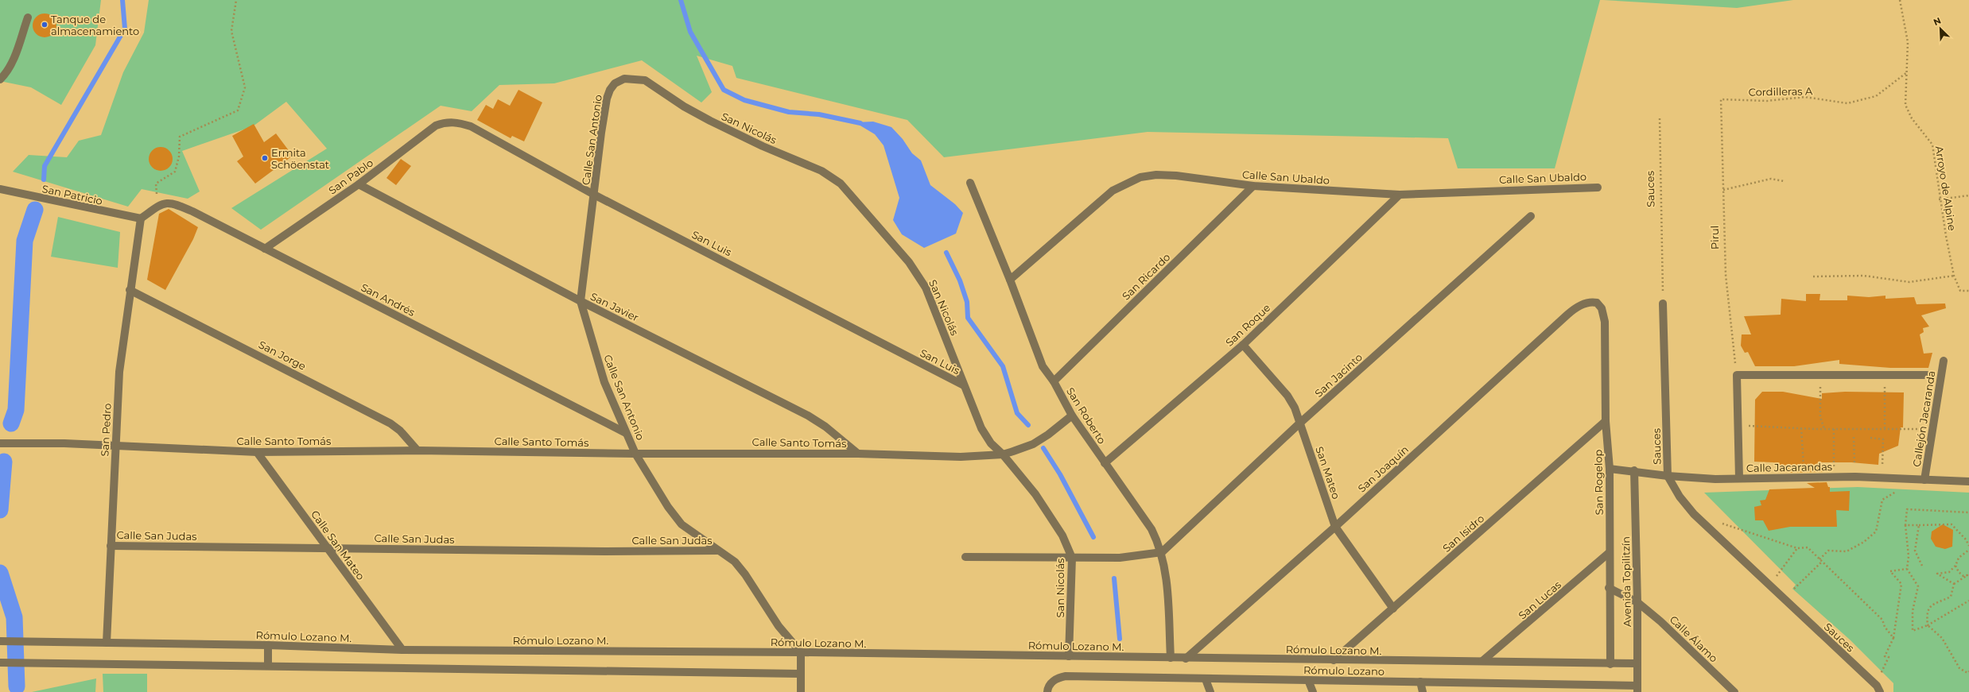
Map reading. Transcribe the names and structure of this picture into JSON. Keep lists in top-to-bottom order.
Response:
{
  "streets": {
    "street": [
      "San Nicolás",
      "Calle San Antonio",
      "San Pablo",
      "Calle San Ubaldo",
      "Sauces",
      "San Patricio",
      "San Luis",
      "San Ricardo",
      "San Andrés",
      "San Javier",
      "San Roque",
      "San Jorge",
      "San Jacinto",
      "San Roberto",
      "Callejón Jacaranda",
      "San Pedro",
      "Calle Santo Tomás",
      "Calle Jacarandas",
      "San Joaquín",
      "San Mateo",
      "San Rogelop",
      "San Isidro",
      "Calle San Judas",
      "Calle San Mateo",
      "Avenida Topilitzín",
      "San Lucas",
      "Rómulo Lozano M.",
      "Calle Álamo",
      "Rómulo Lozano"
    ],
    "path": ["Cordilleras A", "Arroyo de Alpine", "Pirul"]
  },
  "crossings": [
    ["Cordilleras A", "Arroyo de Alpine"],
    ["Cordilleras A", "Pirul"],
    ["San Nicolás", "Calle San Antonio"],
    ["San Nicolás", "San Luis"],
    ["San Nicolás", "Calle Santo Tomás"],
    ["San Nicolás", "Rómulo Lozano M."],
    ["Calle San Antonio", "San Luis"],
    ["Calle San Antonio", "San Andrés"],
    ["Calle San Antonio", "San Javier"],
    ["Calle San Antonio", "Calle Santo Tomás"],
    ["Calle San Antonio", "Calle San Judas"],
    ["Calle San Antonio", "Rómulo Lozano M."],
    ["San Pablo", "San Luis"],
    ["San Pablo", "San Andrés"],
    ["San Pablo", "San Javier"],
    ["Calle San Ubaldo", "San Ricardo"],
    ["Calle San Ubaldo", "San Roque"],
    ["Calle San Ubaldo", "San Roberto"],
    ["Sauces", "Calle Jacarandas"],
    ["San Patricio", "San Pedro"],
    ["San Ricardo", "San Roberto"],
    ["San Javier", "Calle Santo Tomás"],
    ["San Roque", "San Roberto"],
    ["San Roque", "San Mateo"],
    ["San Jorge", "San Pedro"],
    ["San Jorge", "Calle Santo Tomás"],
    ["San Jacinto", "San Roberto"],
    ["San Jacinto", "San Mateo"],
    ["San Roberto", "Calle Santo Tomás"],
    ["San Roberto", "Rómulo Lozano M."],
    ["Callejón Jacaranda", "Calle Jacarandas"],
    ["San Pedro", "Calle Santo Tomás"],
    ["San Pedro", "Calle San Judas"],
    ["San Pedro", "Rómulo Lozano M."],
    ["Calle Santo Tomás", "Calle San Mateo"],
    ["Calle Jacarandas", "San Rogelop"],
    ["Calle Jacarandas", "Avenida Topilitzín"],
    ["San Joaquín", "San Mateo"],
    ["San Joaquín", "San Rogelop"],
    ["San Joaquín", "Rómulo Lozano M."],
    ["San Mateo", "San Isidro"],
    ["San Rogelop", "San Isidro"],
    ["San Rogelop", "San Lucas"],
    ["San Rogelop", "Rómulo Lozano M."],
    ["San Rogelop", "Calle Álamo"],
    ["San Isidro", "Rómulo Lozano M."],
    ["Calle San Judas", "Calle San Mateo"],
    ["Calle San Mateo", "Rómulo Lozano M."],
    ["Avenida Topilitzín", "Rómulo Lozano M."],
    ["Avenida Topilitzín", "Calle Álamo"],
    ["Avenida Topilitzín", "Rómulo Lozano"],
    ["San Lucas", "Rómulo Lozano M."]
  ],
  "places": ["Tanque de almacenamiento", "Ermita Schöenstat"],
  "north": "top left"
}
